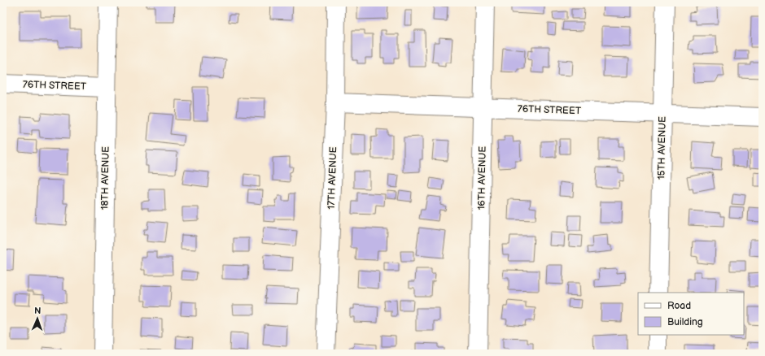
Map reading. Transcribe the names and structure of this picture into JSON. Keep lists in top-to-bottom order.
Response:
{
  "streets": {
    "street": [
      "76TH STREET",
      "15TH AVENUE",
      "18TH AVENUE",
      "17TH AVENUE",
      "16TH AVENUE"
    ]
  },
  "crossings": [
    ["76TH STREET", "15TH AVENUE"],
    ["76TH STREET", "18TH AVENUE"],
    ["76TH STREET", "17TH AVENUE"],
    ["76TH STREET", "16TH AVENUE"]
  ],
  "legend": ["Road", "Building"],
  "north": "top"
}
